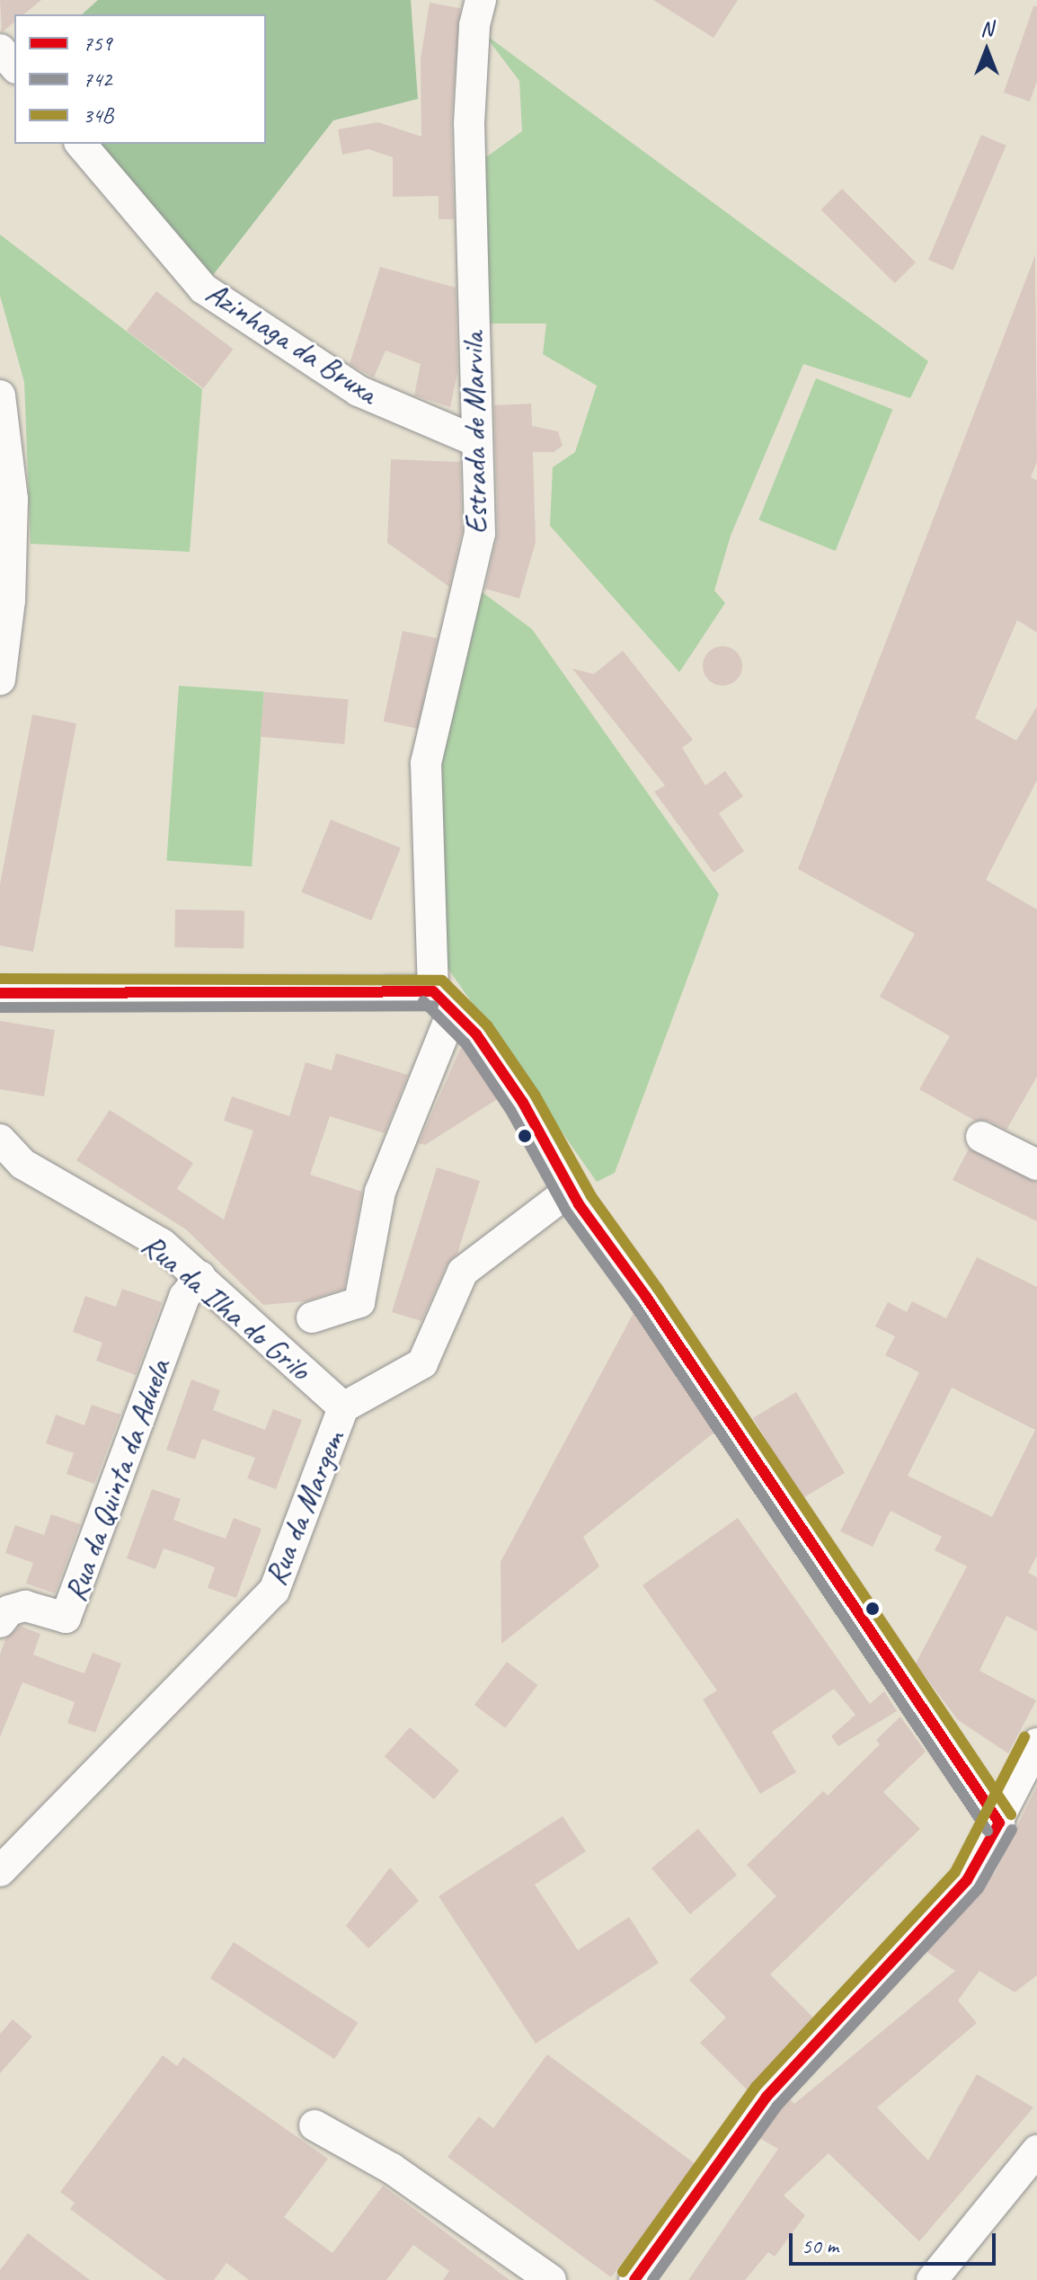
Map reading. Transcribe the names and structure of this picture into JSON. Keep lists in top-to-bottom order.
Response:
{
  "streets": {
    "street": [
      "Azinhaga da Bruxa",
      "Estrada de Marvila",
      "Rua da Ilha do Grilo",
      "Rua da Quinta da Aduela",
      "Rua da Margem"
    ]
  },
  "crossings": [
    ["Azinhaga da Bruxa", "Estrada de Marvila"],
    ["Rua da Ilha do Grilo", "Rua da Quinta da Aduela"],
    ["Rua da Ilha do Grilo", "Rua da Margem"]
  ],
  "lines": ["transit line 34B", "transit line 759", "transit line 742"],
  "legend": ["759", "742", "34B"],
  "scale_bar": "50 m",
  "north": "top"
}
